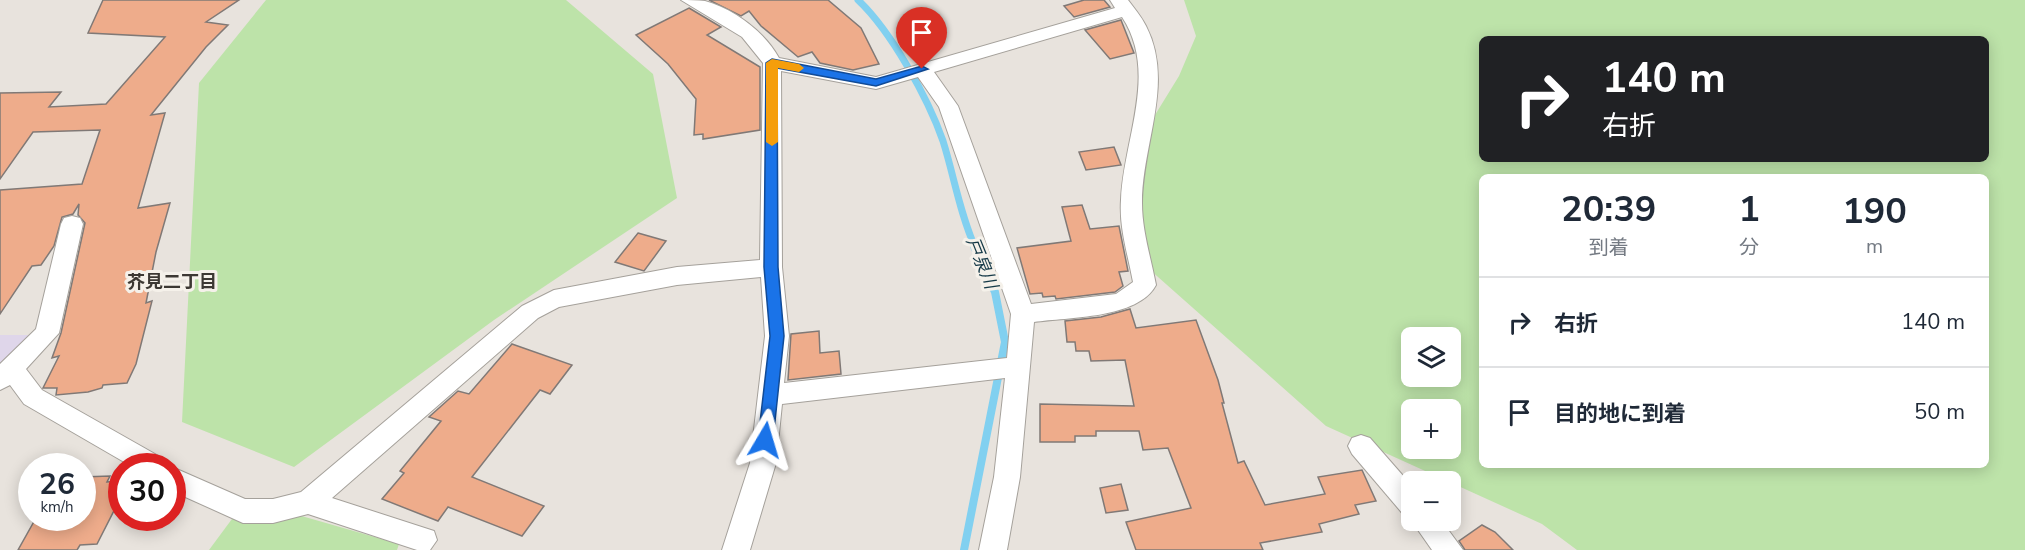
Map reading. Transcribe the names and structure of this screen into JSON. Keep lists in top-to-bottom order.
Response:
{
  "districts": ["芥見二丁目"],
  "water": ["戸泉川"],
  "page": {
    "turn": ["140 m", "右折"],
    "eta": [
      "20:39",
      "到着",
      "1",
      "分",
      "190",
      "m"
    ],
    "list": [
      {
        "name": "右折",
        "value": "140 m"
      },
      {
        "name": "目的地に到着",
        "value": "50 m"
      }
    ],
    "map_buttons": ["+", "−"],
    "speed": "26 km/h",
    "limit": "30"
  }
}
